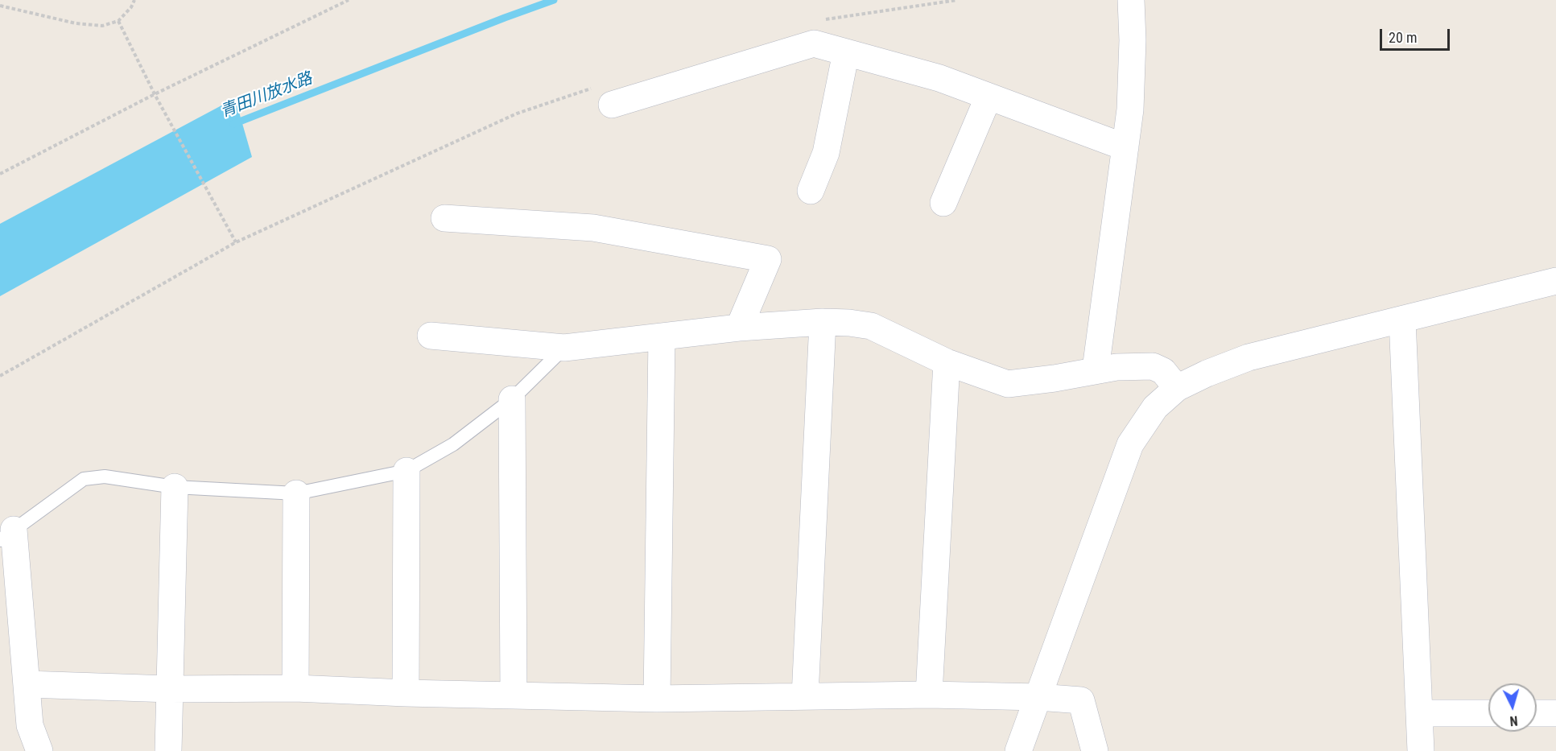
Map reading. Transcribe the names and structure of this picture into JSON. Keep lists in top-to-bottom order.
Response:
{
  "water": ["青田川放水路"],
  "scale_bar": "20 m",
  "north": "bottom"
}
